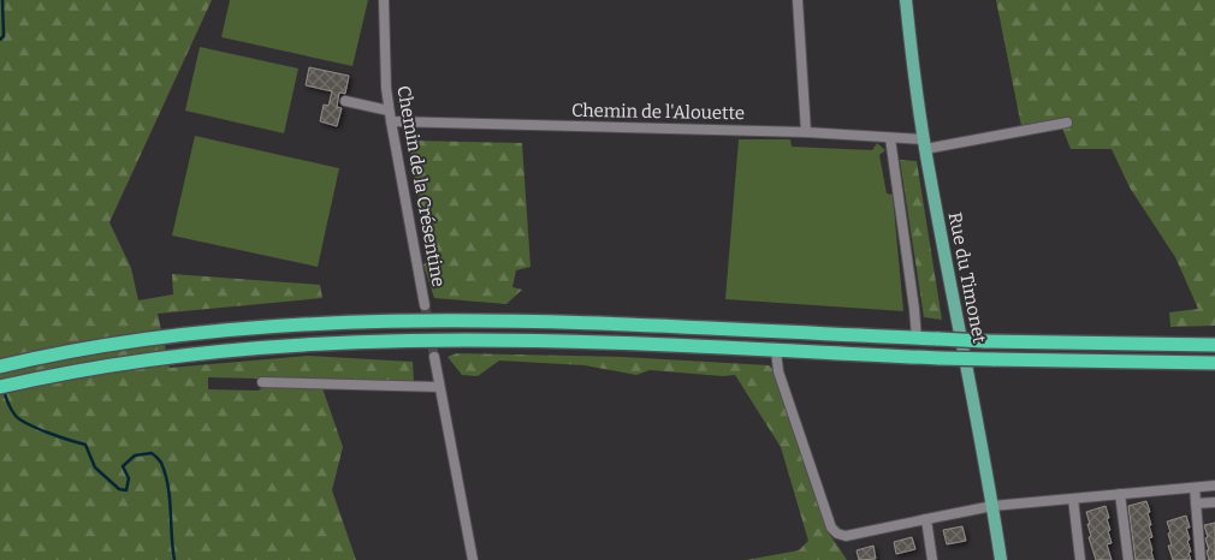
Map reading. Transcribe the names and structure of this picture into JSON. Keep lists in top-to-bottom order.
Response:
{
  "streets": {
    "main road": ["Rue du Timonet"],
    "street": ["Chemin de l'Alouette", "Chemin de la Crésentine"]
  },
  "crossings": [
    ["Chemin de l'Alouette", "Chemin de la Crésentine"],
    ["Chemin de l'Alouette", "Rue du Timonet"]
  ]
}
